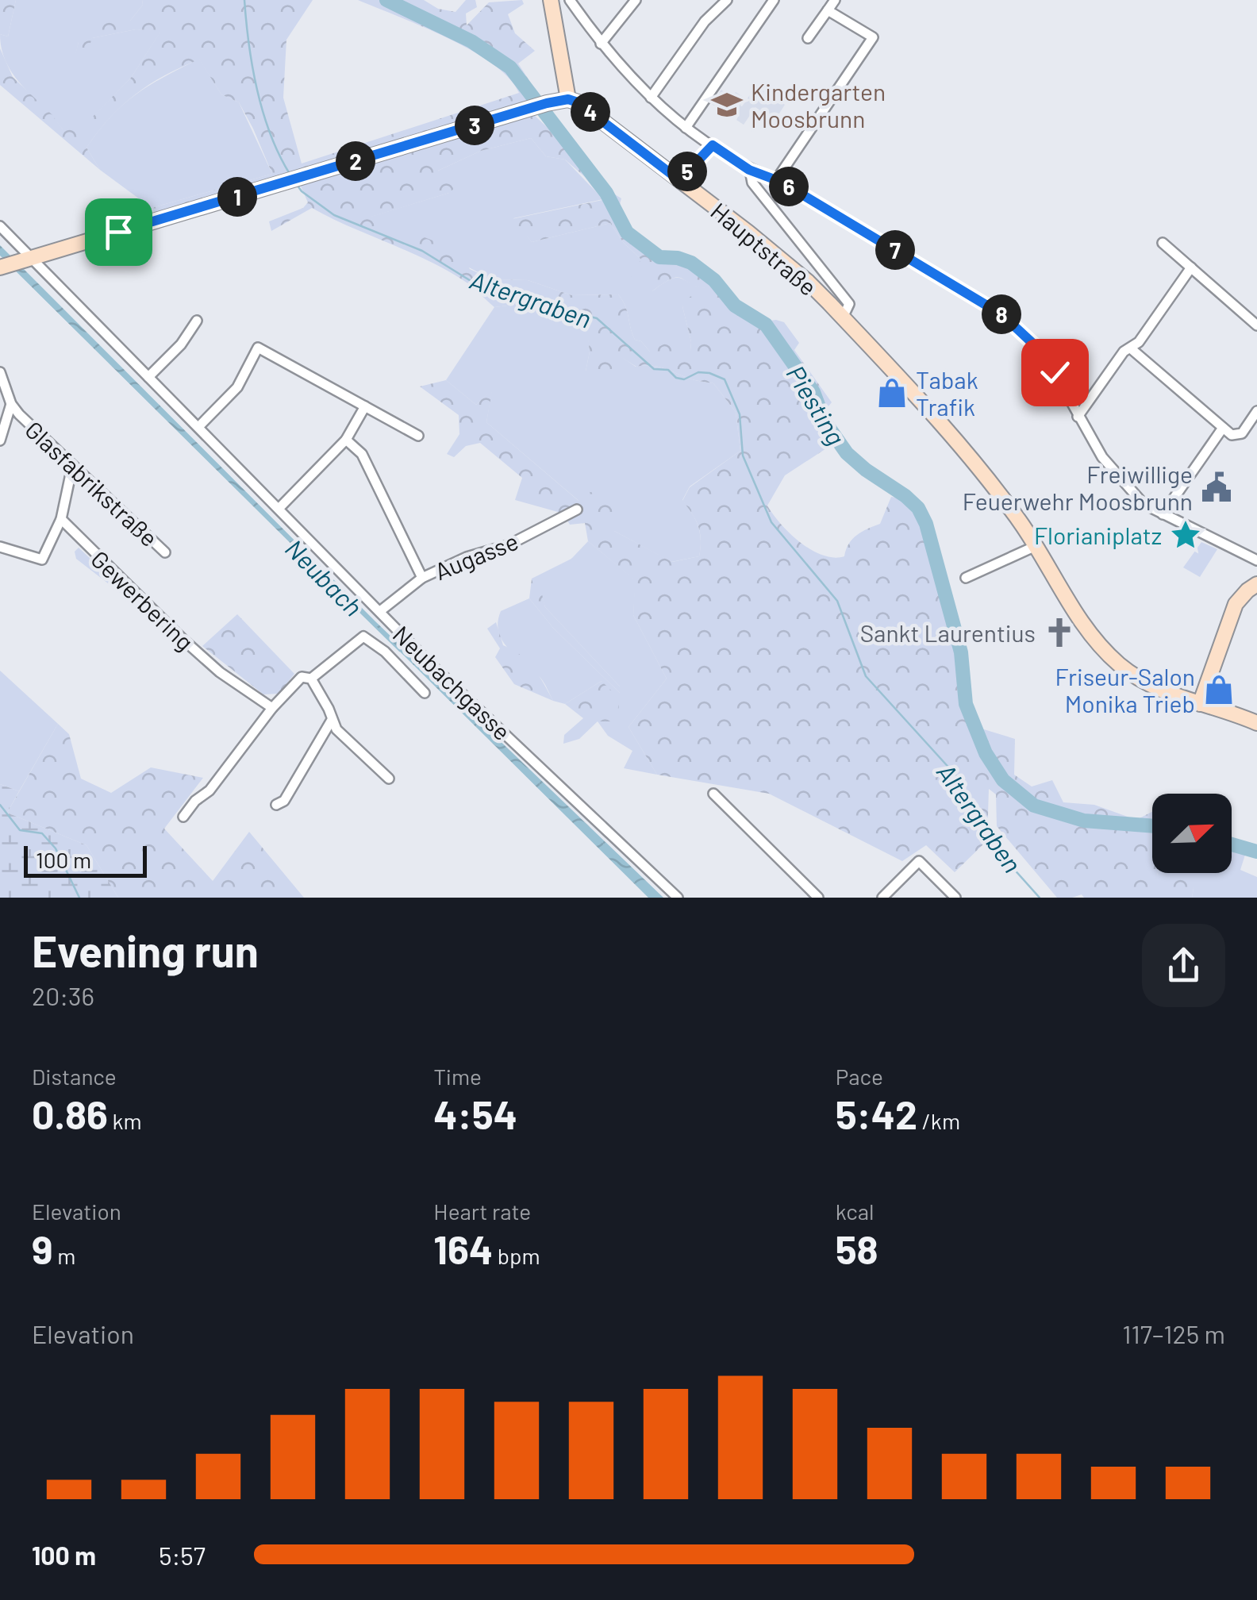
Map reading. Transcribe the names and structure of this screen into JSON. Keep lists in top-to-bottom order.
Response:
{
  "streets": {
    "main road": ["Hauptstraße"],
    "street": [
      "Glasfabrikstraße",
      "Augasse",
      "Gewerbering",
      "Neubachgasse"
    ]
  },
  "crossings": [
    ["Augasse", "Neubachgasse"]
  ],
  "water": ["Altergraben", "Piesting", "Neubach"],
  "places": {
    "school or university": ["Kindergarten Moosbrunn"],
    "shop": ["Tabak Trafik", "Friseur-Salon Monika Trieb"],
    "public building": ["Freiwillige Feuerwehr Moosbrunn"],
    "place": ["Florianiplatz"],
    "church": ["Sankt Laurentius"]
  },
  "scale_bar": "100 m",
  "north": "top right",
  "page": {
    "pins": [
      "4",
      "3",
      "2",
      "5",
      "6",
      "1",
      "7",
      "8"
    ],
    "scale": "100 m",
    "heading": ["Evening run", "20:36"],
    "stats": [
      ["Distance", "0.86 km"],
      ["Time", "4:54"],
      ["Pace", "5:42 /km"],
      ["Elevation", "9 m"],
      ["Heart rate", "164 bpm"],
      ["kcal", "58"]
    ],
    "chart": ["Elevation", "117–125 m"],
    "list": [
      {
        "name": "100 m",
        "note": "5:57"
      }
    ]
  }
}
